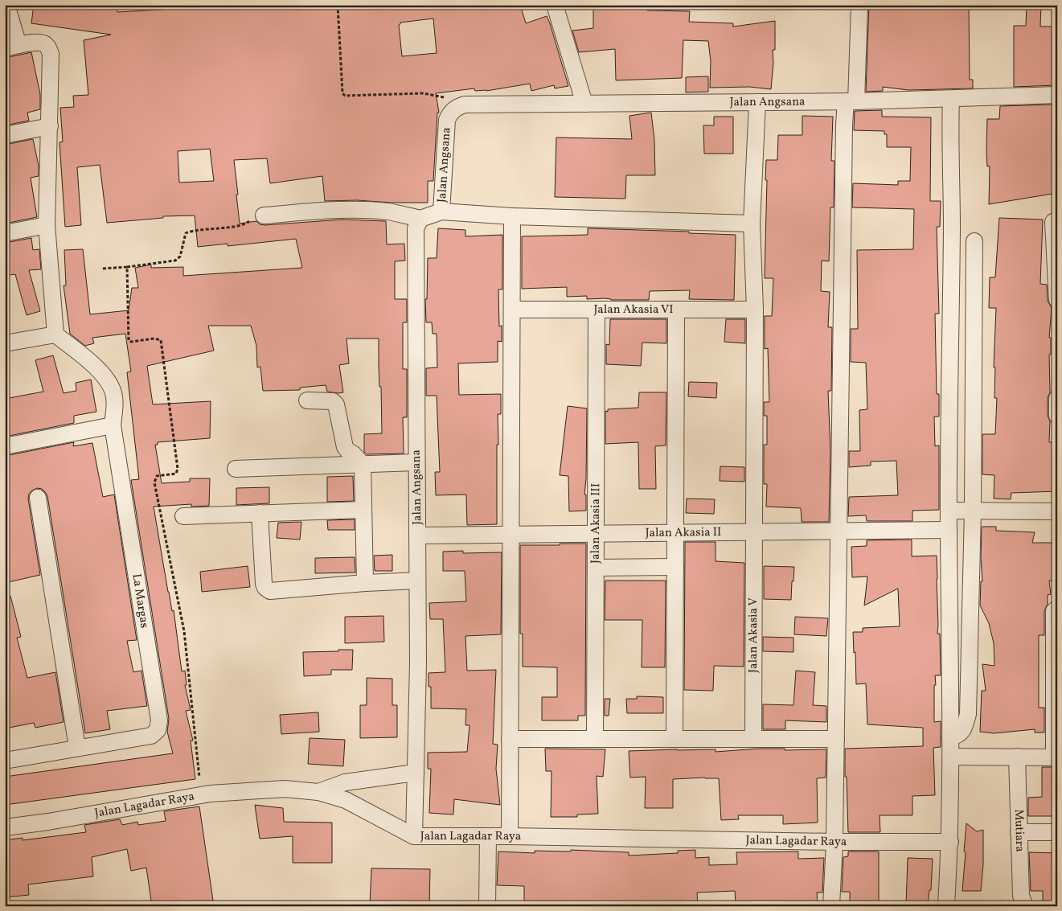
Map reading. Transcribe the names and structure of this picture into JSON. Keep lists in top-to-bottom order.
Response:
{
  "streets": {
    "street": [
      "Jalan Angsana",
      "Jalan Akasia VI",
      "Jalan Akasia III",
      "Jalan Akasia II",
      "La Margas",
      "Jalan Akasia V",
      "Jalan Lagadar Raya",
      "Mutiara"
    ]
  },
  "crossings": [
    ["Jalan Angsana", "Jalan Akasia II"],
    ["Jalan Angsana", "Jalan Akasia V"],
    ["Jalan Angsana", "Jalan Lagadar Raya"],
    ["Jalan Akasia VI", "Jalan Akasia III"],
    ["Jalan Akasia VI", "Jalan Akasia V"],
    ["Jalan Akasia III", "Jalan Akasia II"],
    ["Jalan Akasia II", "Jalan Akasia V"]
  ]
}
